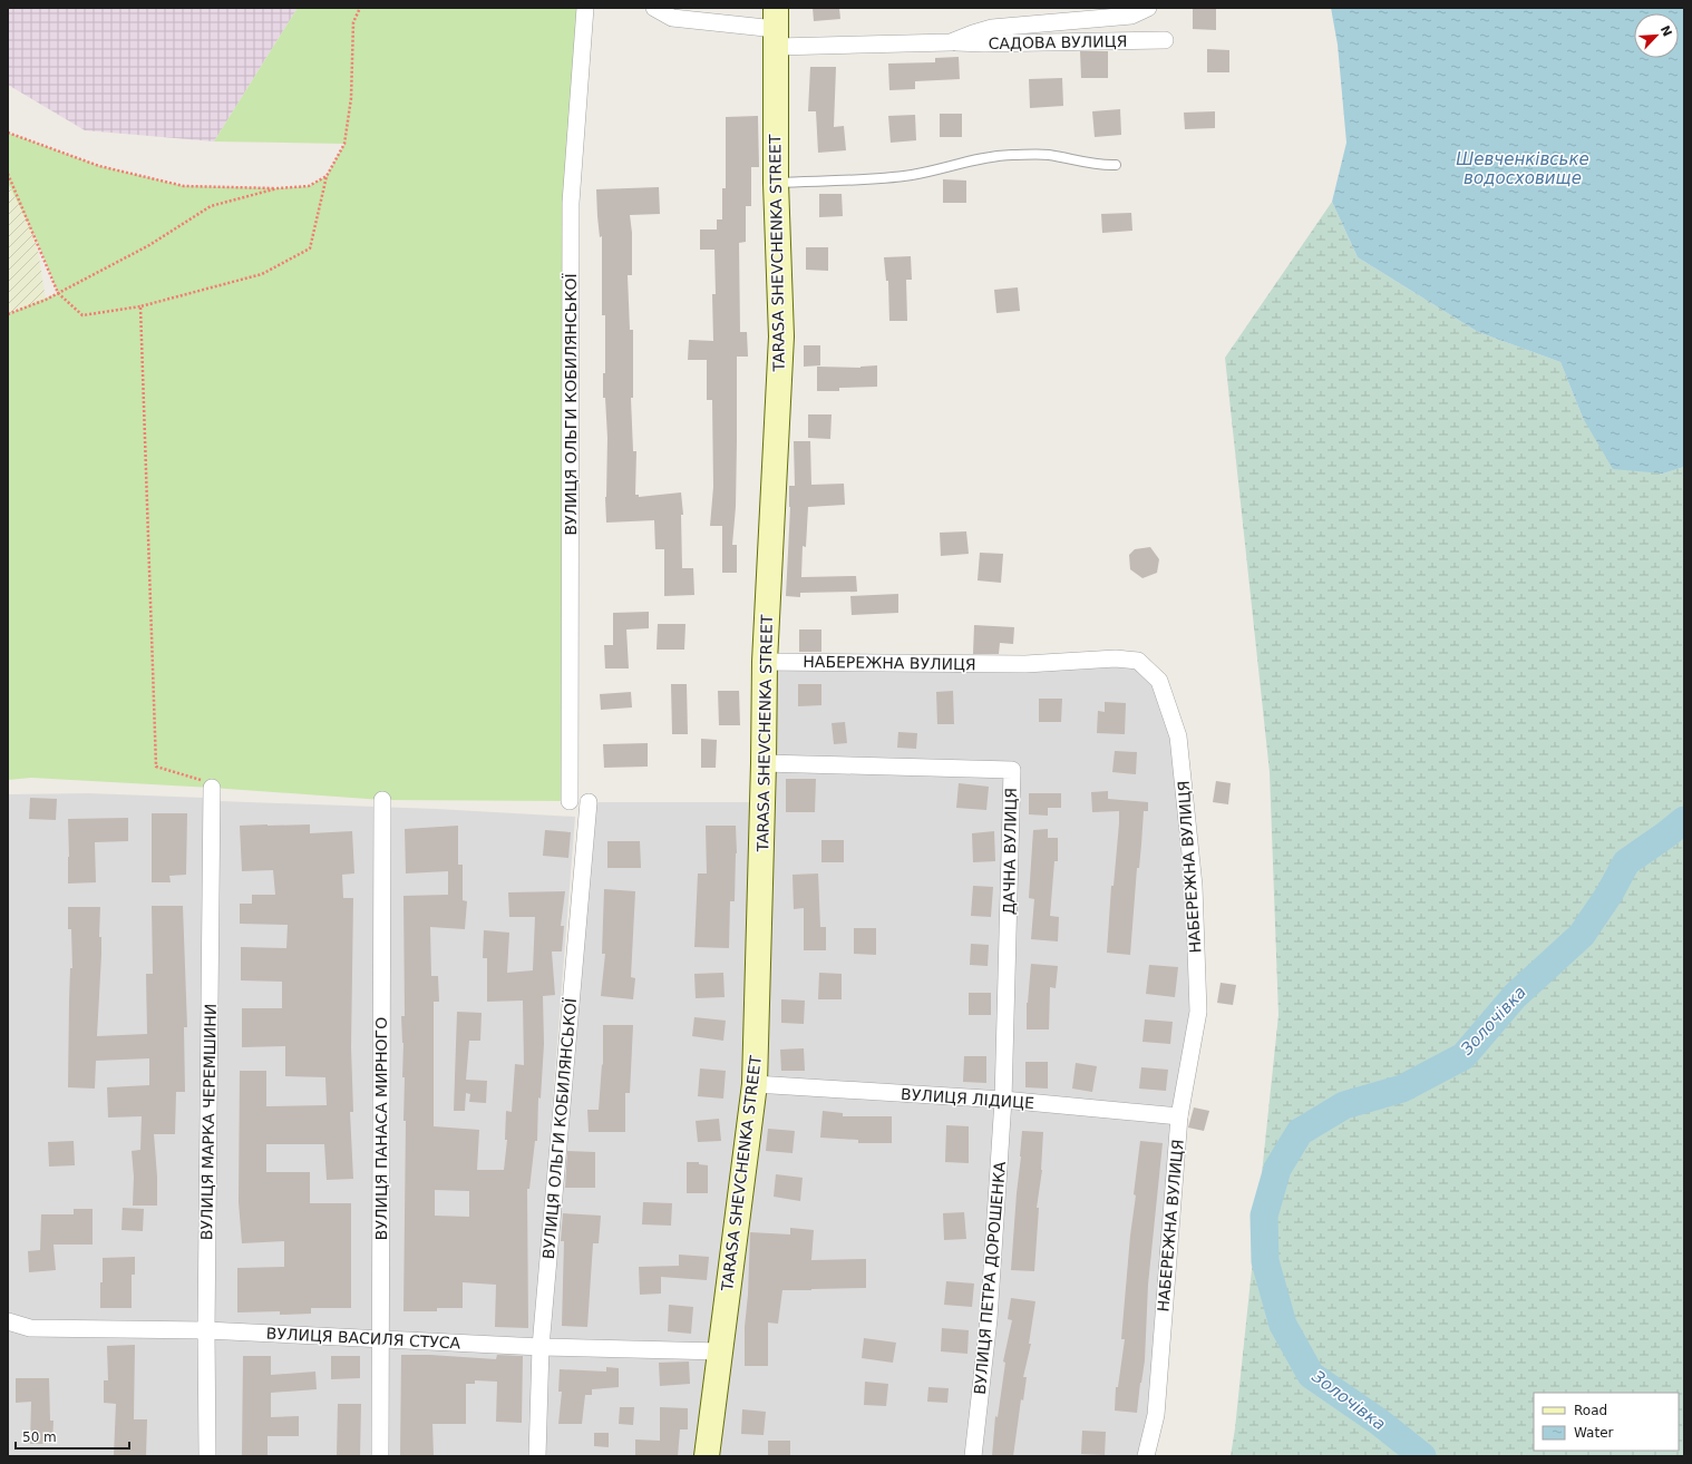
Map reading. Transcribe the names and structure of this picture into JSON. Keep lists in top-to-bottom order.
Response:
{
  "streets": {
    "main road": ["TARASA SHEVCHENKA STREET"],
    "street": [
      "САДОВА ВУЛИЦЯ",
      "ВУЛИЦЯ ОЛЬГИ КОБИЛЯНСЬКОЇ",
      "НАБЕРЕЖНА ВУЛИЦЯ",
      "ДАЧНА ВУЛИЦЯ",
      "ВУЛИЦЯ ЛІДИЦЕ",
      "ВУЛИЦЯ МАРКА ЧЕРЕМШИНИ",
      "ВУЛИЦЯ ПАНАСА МИРНОГО",
      "ВУЛИЦЯ ПЕТРА ДОРОШЕНКА",
      "ВУЛИЦЯ ВАСИЛЯ СТУСА"
    ]
  },
  "crossings": [
    ["САДОВА ВУЛИЦЯ", "TARASA SHEVCHENKA STREET"],
    ["TARASA SHEVCHENKA STREET", "НАБЕРЕЖНА ВУЛИЦЯ"],
    ["TARASA SHEVCHENKA STREET", "ДАЧНА ВУЛИЦЯ"],
    ["TARASA SHEVCHENKA STREET", "ВУЛИЦЯ ЛІДИЦЕ"],
    ["TARASA SHEVCHENKA STREET", "ВУЛИЦЯ ВАСИЛЯ СТУСА"],
    ["ВУЛИЦЯ ОЛЬГИ КОБИЛЯНСЬКОЇ", "ВУЛИЦЯ ВАСИЛЯ СТУСА"],
    ["НАБЕРЕЖНА ВУЛИЦЯ", "ВУЛИЦЯ ЛІДИЦЕ"],
    ["ДАЧНА ВУЛИЦЯ", "ВУЛИЦЯ ЛІДИЦЕ"],
    ["ДАЧНА ВУЛИЦЯ", "ВУЛИЦЯ ПЕТРА ДОРОШЕНКА"],
    ["ВУЛИЦЯ ЛІДИЦЕ", "ВУЛИЦЯ ПЕТРА ДОРОШЕНКА"],
    ["ВУЛИЦЯ МАРКА ЧЕРЕМШИНИ", "ВУЛИЦЯ ВАСИЛЯ СТУСА"],
    ["ВУЛИЦЯ ПАНАСА МИРНОГО", "ВУЛИЦЯ ВАСИЛЯ СТУСА"]
  ],
  "water": ["Шевченківське водосховище", "Золочівка"],
  "legend": ["Road", "Water"],
  "scale_bar": "50 m",
  "north": "top right"
}
